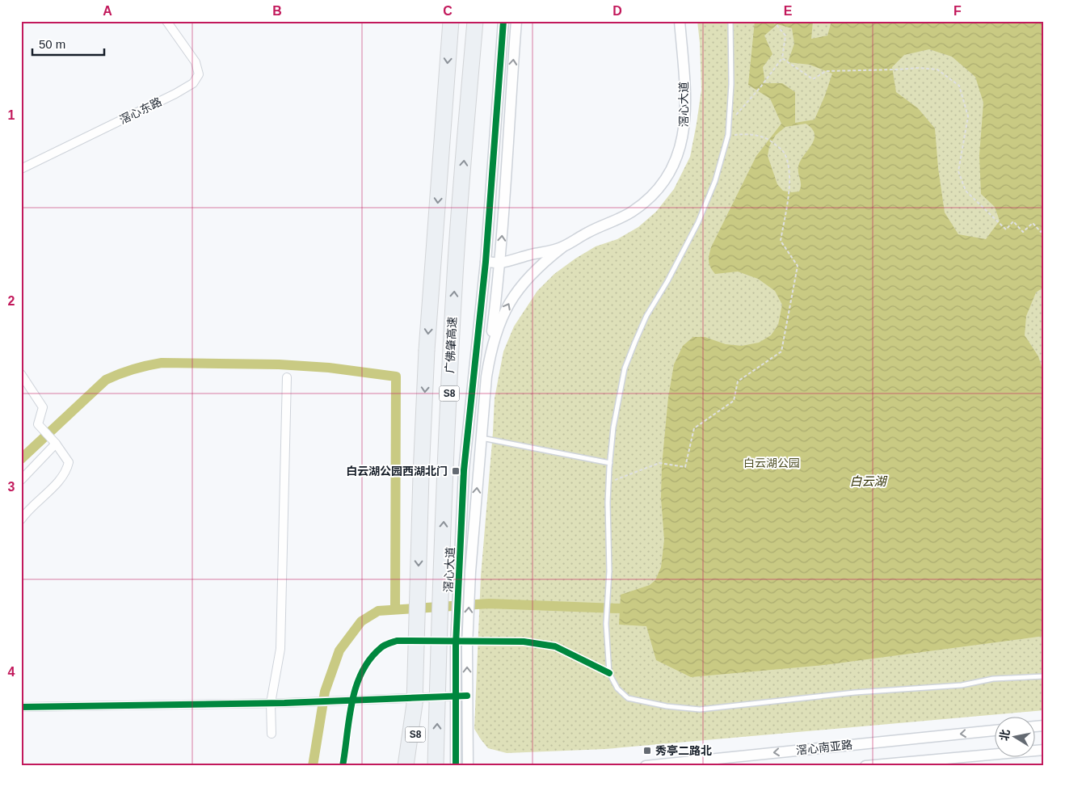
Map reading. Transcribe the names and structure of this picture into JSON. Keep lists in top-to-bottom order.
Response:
{
  "streets": {
    "highway": ["广佛肇高速", "S8"],
    "street": ["滘心大道", "滘心东路", "滘心南亚路"]
  },
  "water": ["白云湖"],
  "parks": ["白云湖公园"],
  "places": {
    "transit": ["白云湖公园西湖北门", "秀亭二路北"]
  },
  "scale_bar": "50 m",
  "north": "left",
  "grid": {
    "columns": [
      "A",
      "B",
      "C",
      "D",
      "E",
      "F"
    ],
    "rows": [
      "1",
      "2",
      "3",
      "4"
    ]
  }
}
